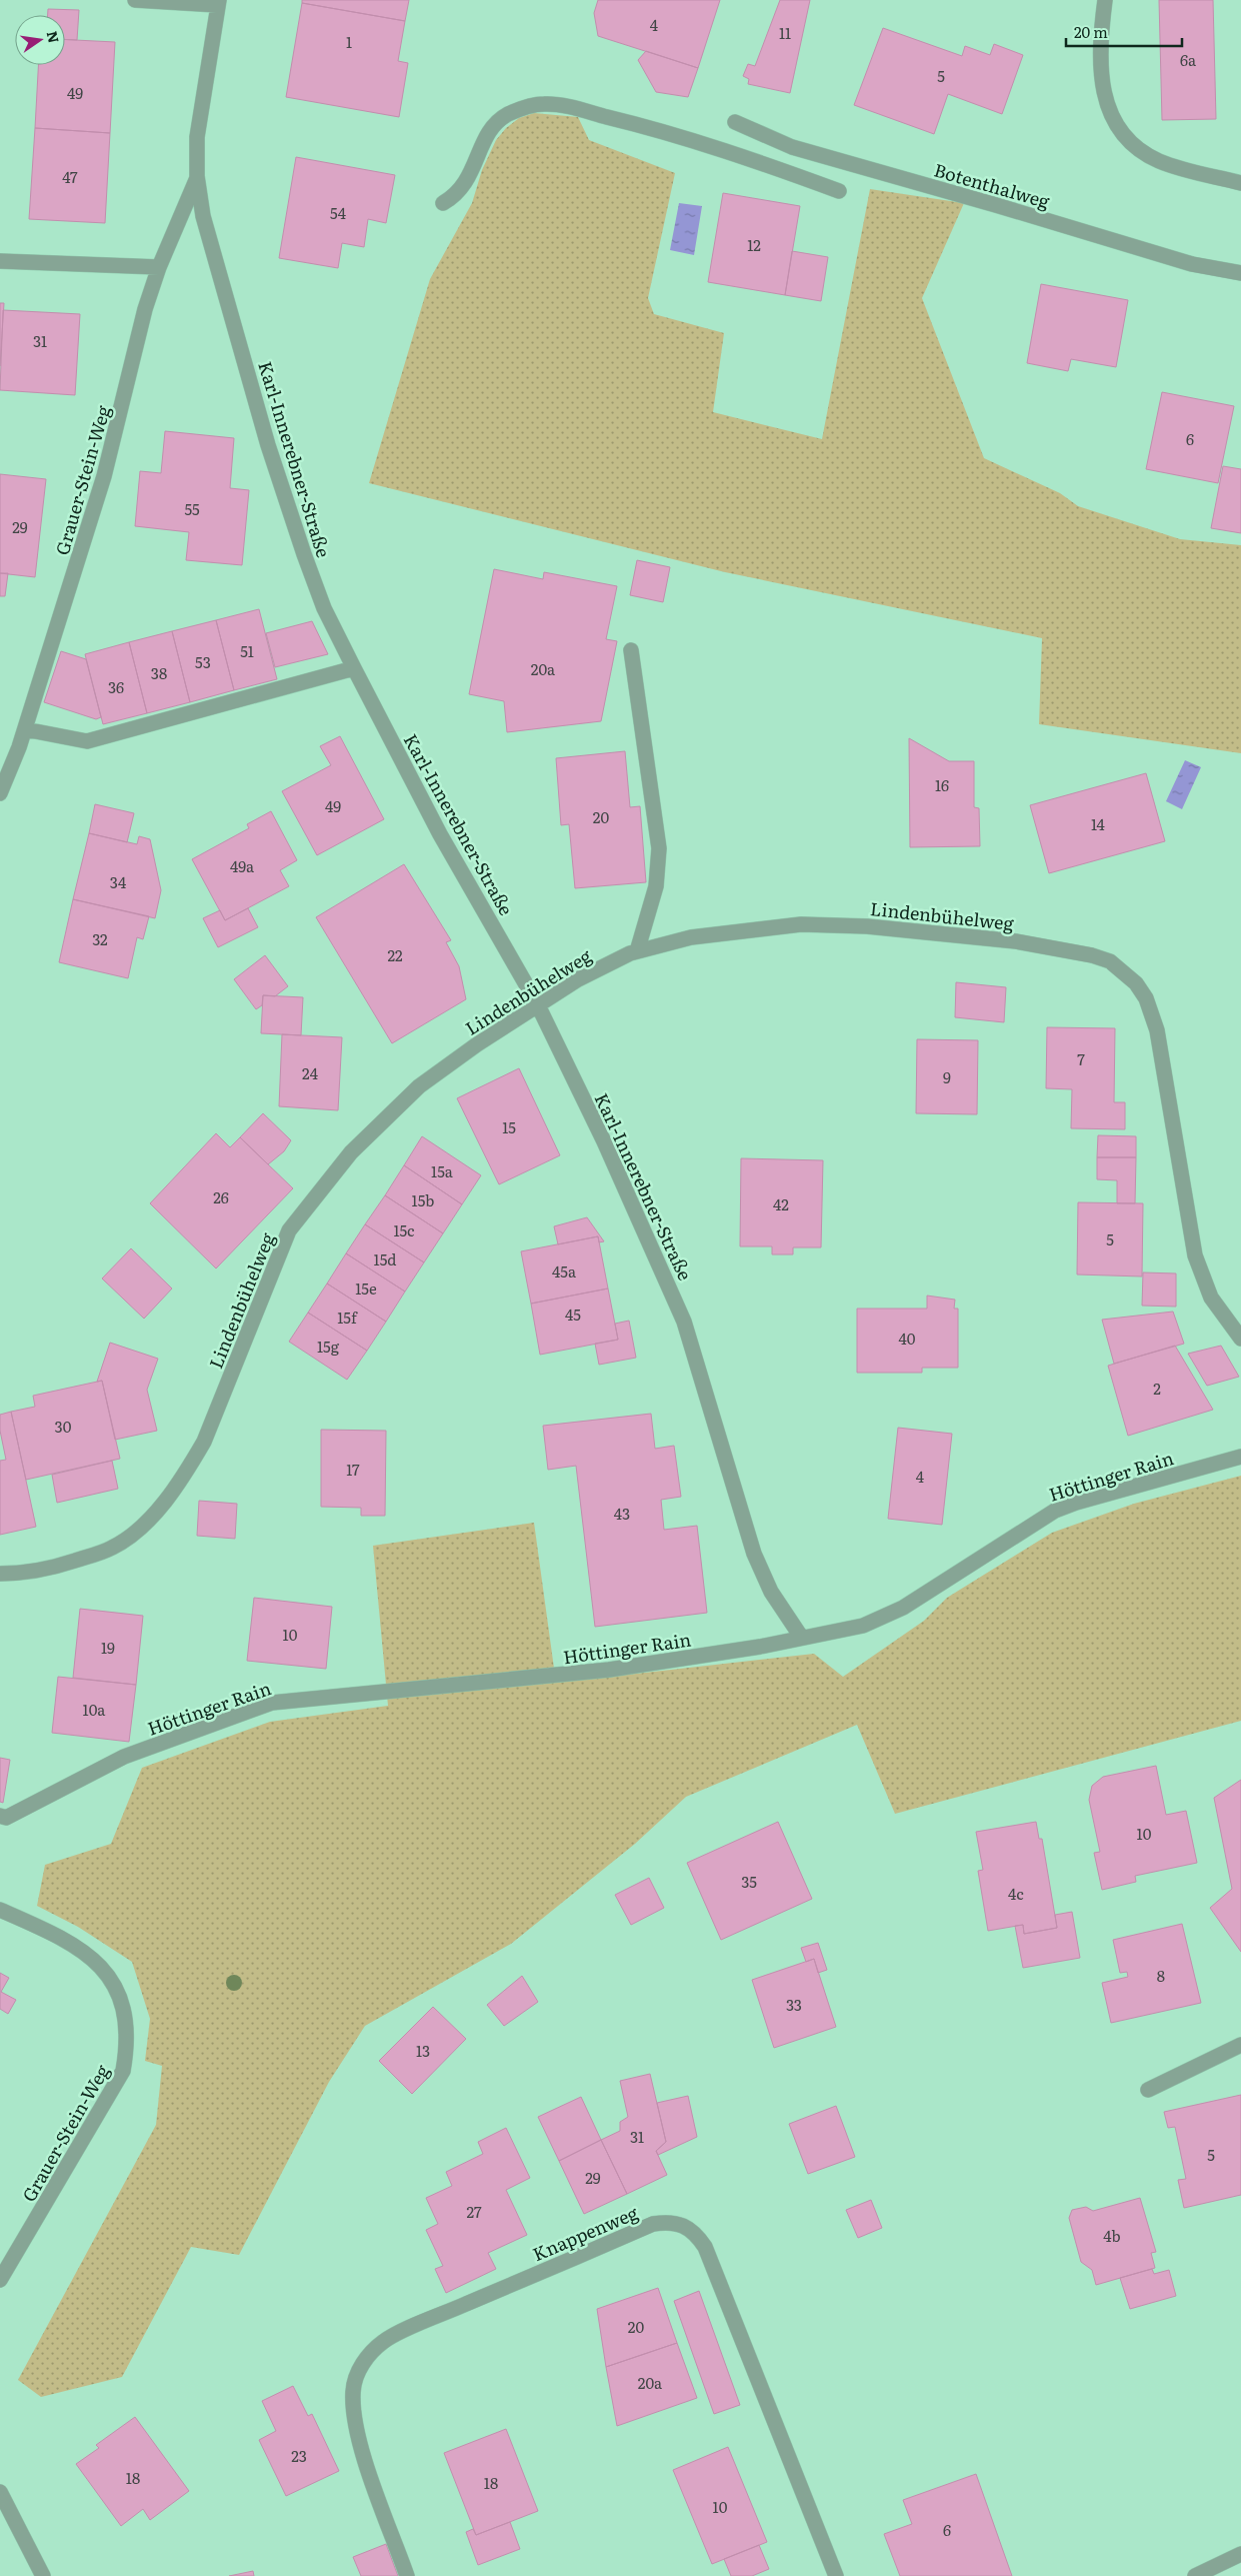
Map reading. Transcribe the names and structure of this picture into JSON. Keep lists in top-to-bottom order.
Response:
{
  "streets": {
    "street": [
      "Botenthalweg",
      "Karl-Innerebner-Straße",
      "Grauer-Stein-Weg",
      "Lindenbühelweg",
      "Höttinger Rain",
      "Knappenweg"
    ]
  },
  "crossings": [
    ["Karl-Innerebner-Straße", "Grauer-Stein-Weg"],
    ["Karl-Innerebner-Straße", "Lindenbühelweg"],
    ["Karl-Innerebner-Straße", "Höttinger Rain"]
  ],
  "house_numbers": [
    "4",
    "11",
    "1",
    "6a",
    "5",
    "49",
    "47",
    "54",
    "12",
    "31",
    "6",
    "55",
    "29",
    "51",
    "53",
    "20a",
    "38",
    "36",
    "16",
    "49",
    "20",
    "14",
    "49a",
    "34",
    "32",
    "22",
    "7",
    "24",
    "9",
    "15",
    "15a",
    "26",
    "15b",
    "42",
    "15c",
    "5",
    "15d",
    "45a",
    "15e",
    "45",
    "15f",
    "40",
    "15g",
    "2",
    "30",
    "17",
    "4",
    "43",
    "10",
    "19",
    "10a",
    "10",
    "35",
    "4c",
    "8",
    "33",
    "13",
    "31",
    "5",
    "29",
    "27",
    "4b",
    "20",
    "20a",
    "23",
    "18",
    "18",
    "10",
    "6"
  ],
  "scale_bar": "20 m",
  "north": "right"
}
